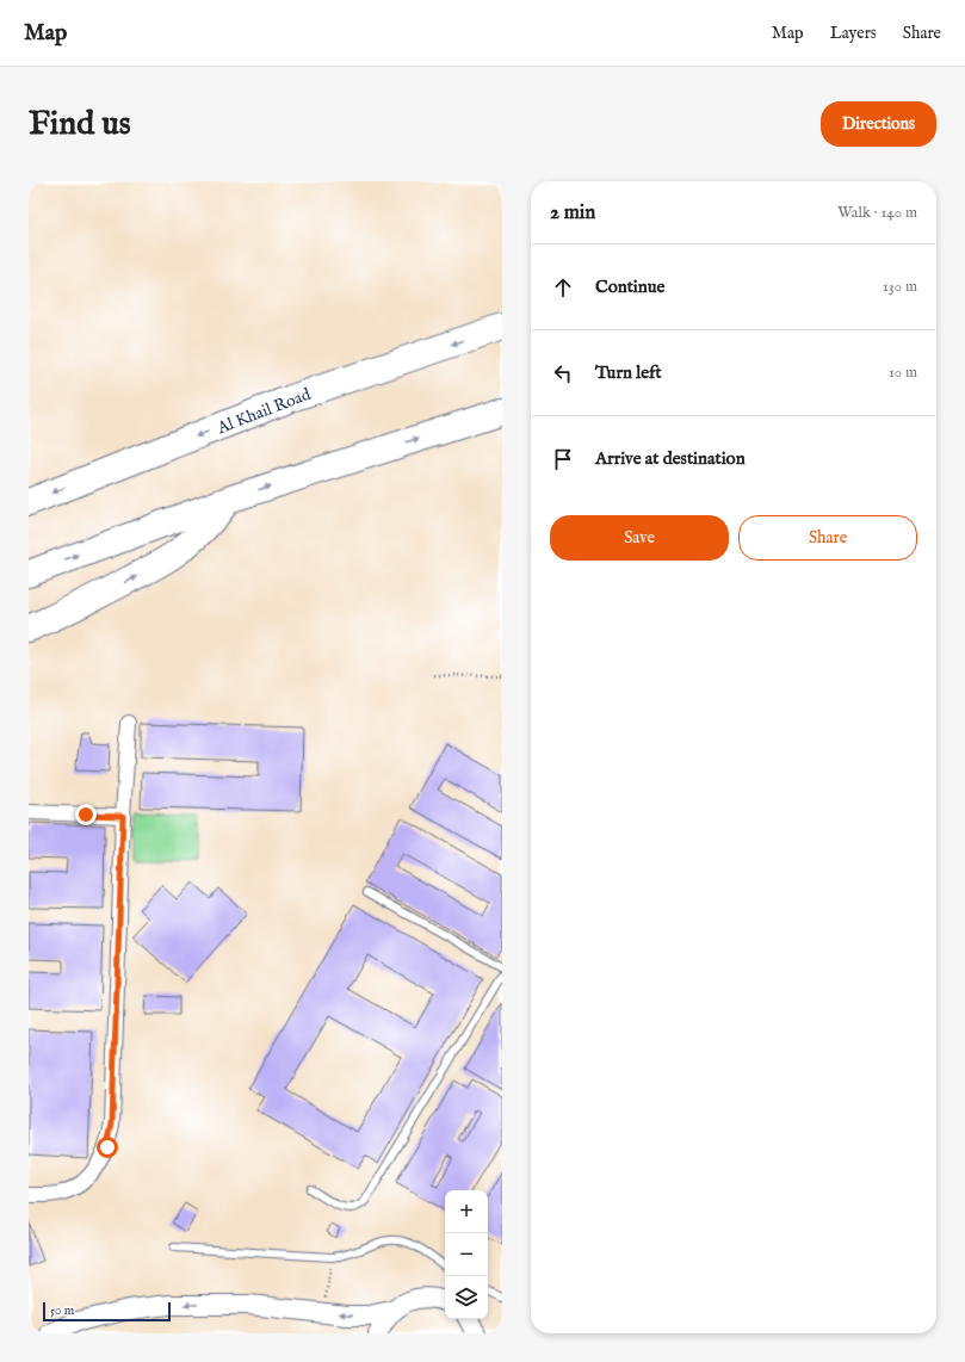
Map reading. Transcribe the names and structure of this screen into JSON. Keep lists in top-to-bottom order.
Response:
{
  "streets": {
    "highway": ["Al Khail Road"]
  },
  "scale_bar": "50 m",
  "page": {
    "header": "Map",
    "nav": ["Map", "Layers", "Share"],
    "buttons": [
      "Directions",
      ["Save", "Share"]
    ],
    "title": "Find us",
    "heading": ["2 min", "Walk · 140 m"],
    "list": [
      ["Continue", "130 m"],
      ["Turn left", "10 m"],
      "Arrive at destination"
    ],
    "map_buttons": ["+", "−"],
    "scale": "50 m"
  }
}
